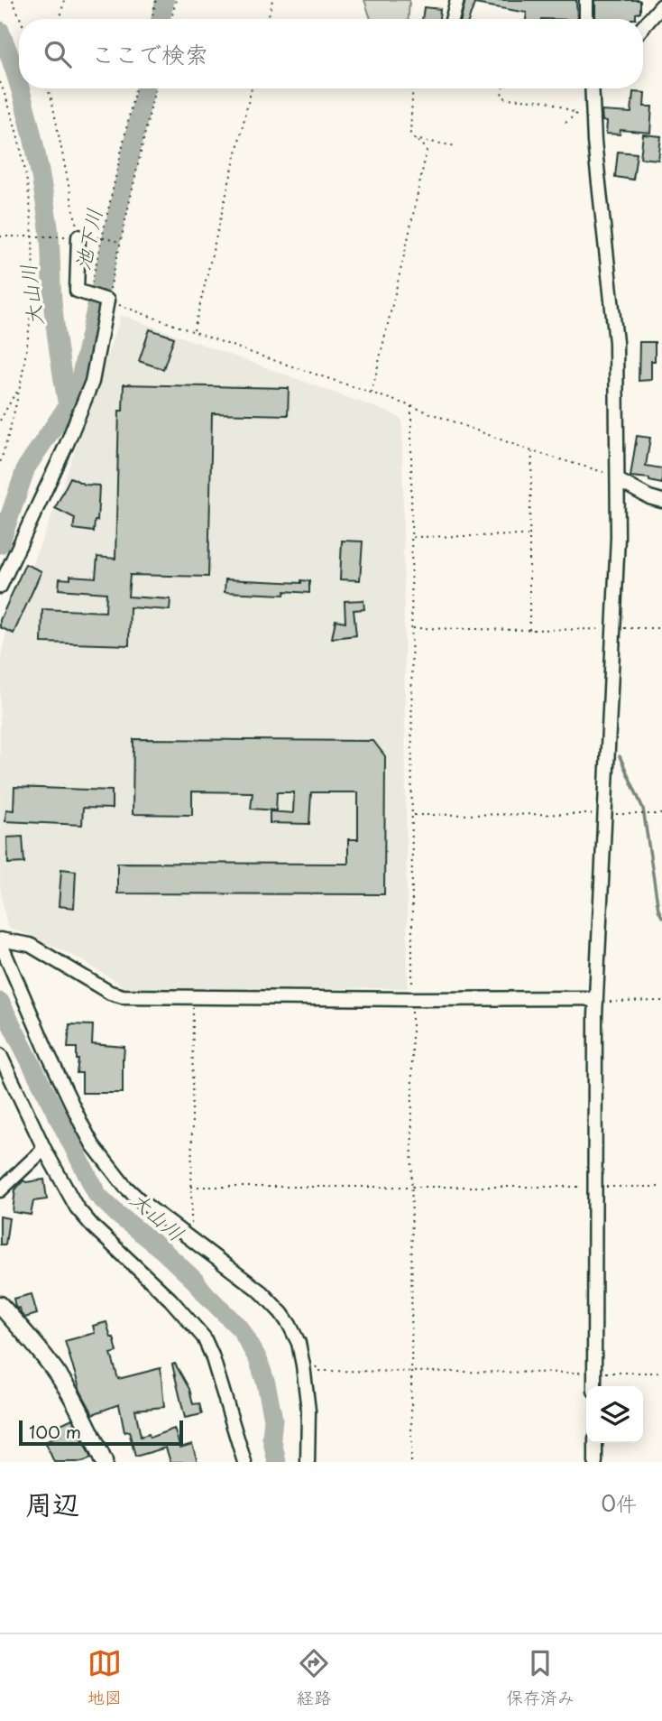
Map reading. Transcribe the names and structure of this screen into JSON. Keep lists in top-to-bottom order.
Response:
{
  "water": ["池下川", "大山川"],
  "scale_bar": "100 m",
  "page": {
    "search": "ここで検索",
    "scale": "100 m",
    "heading": ["周辺", "0件"],
    "nav": ["地図", "経路", "保存済み"]
  }
}
